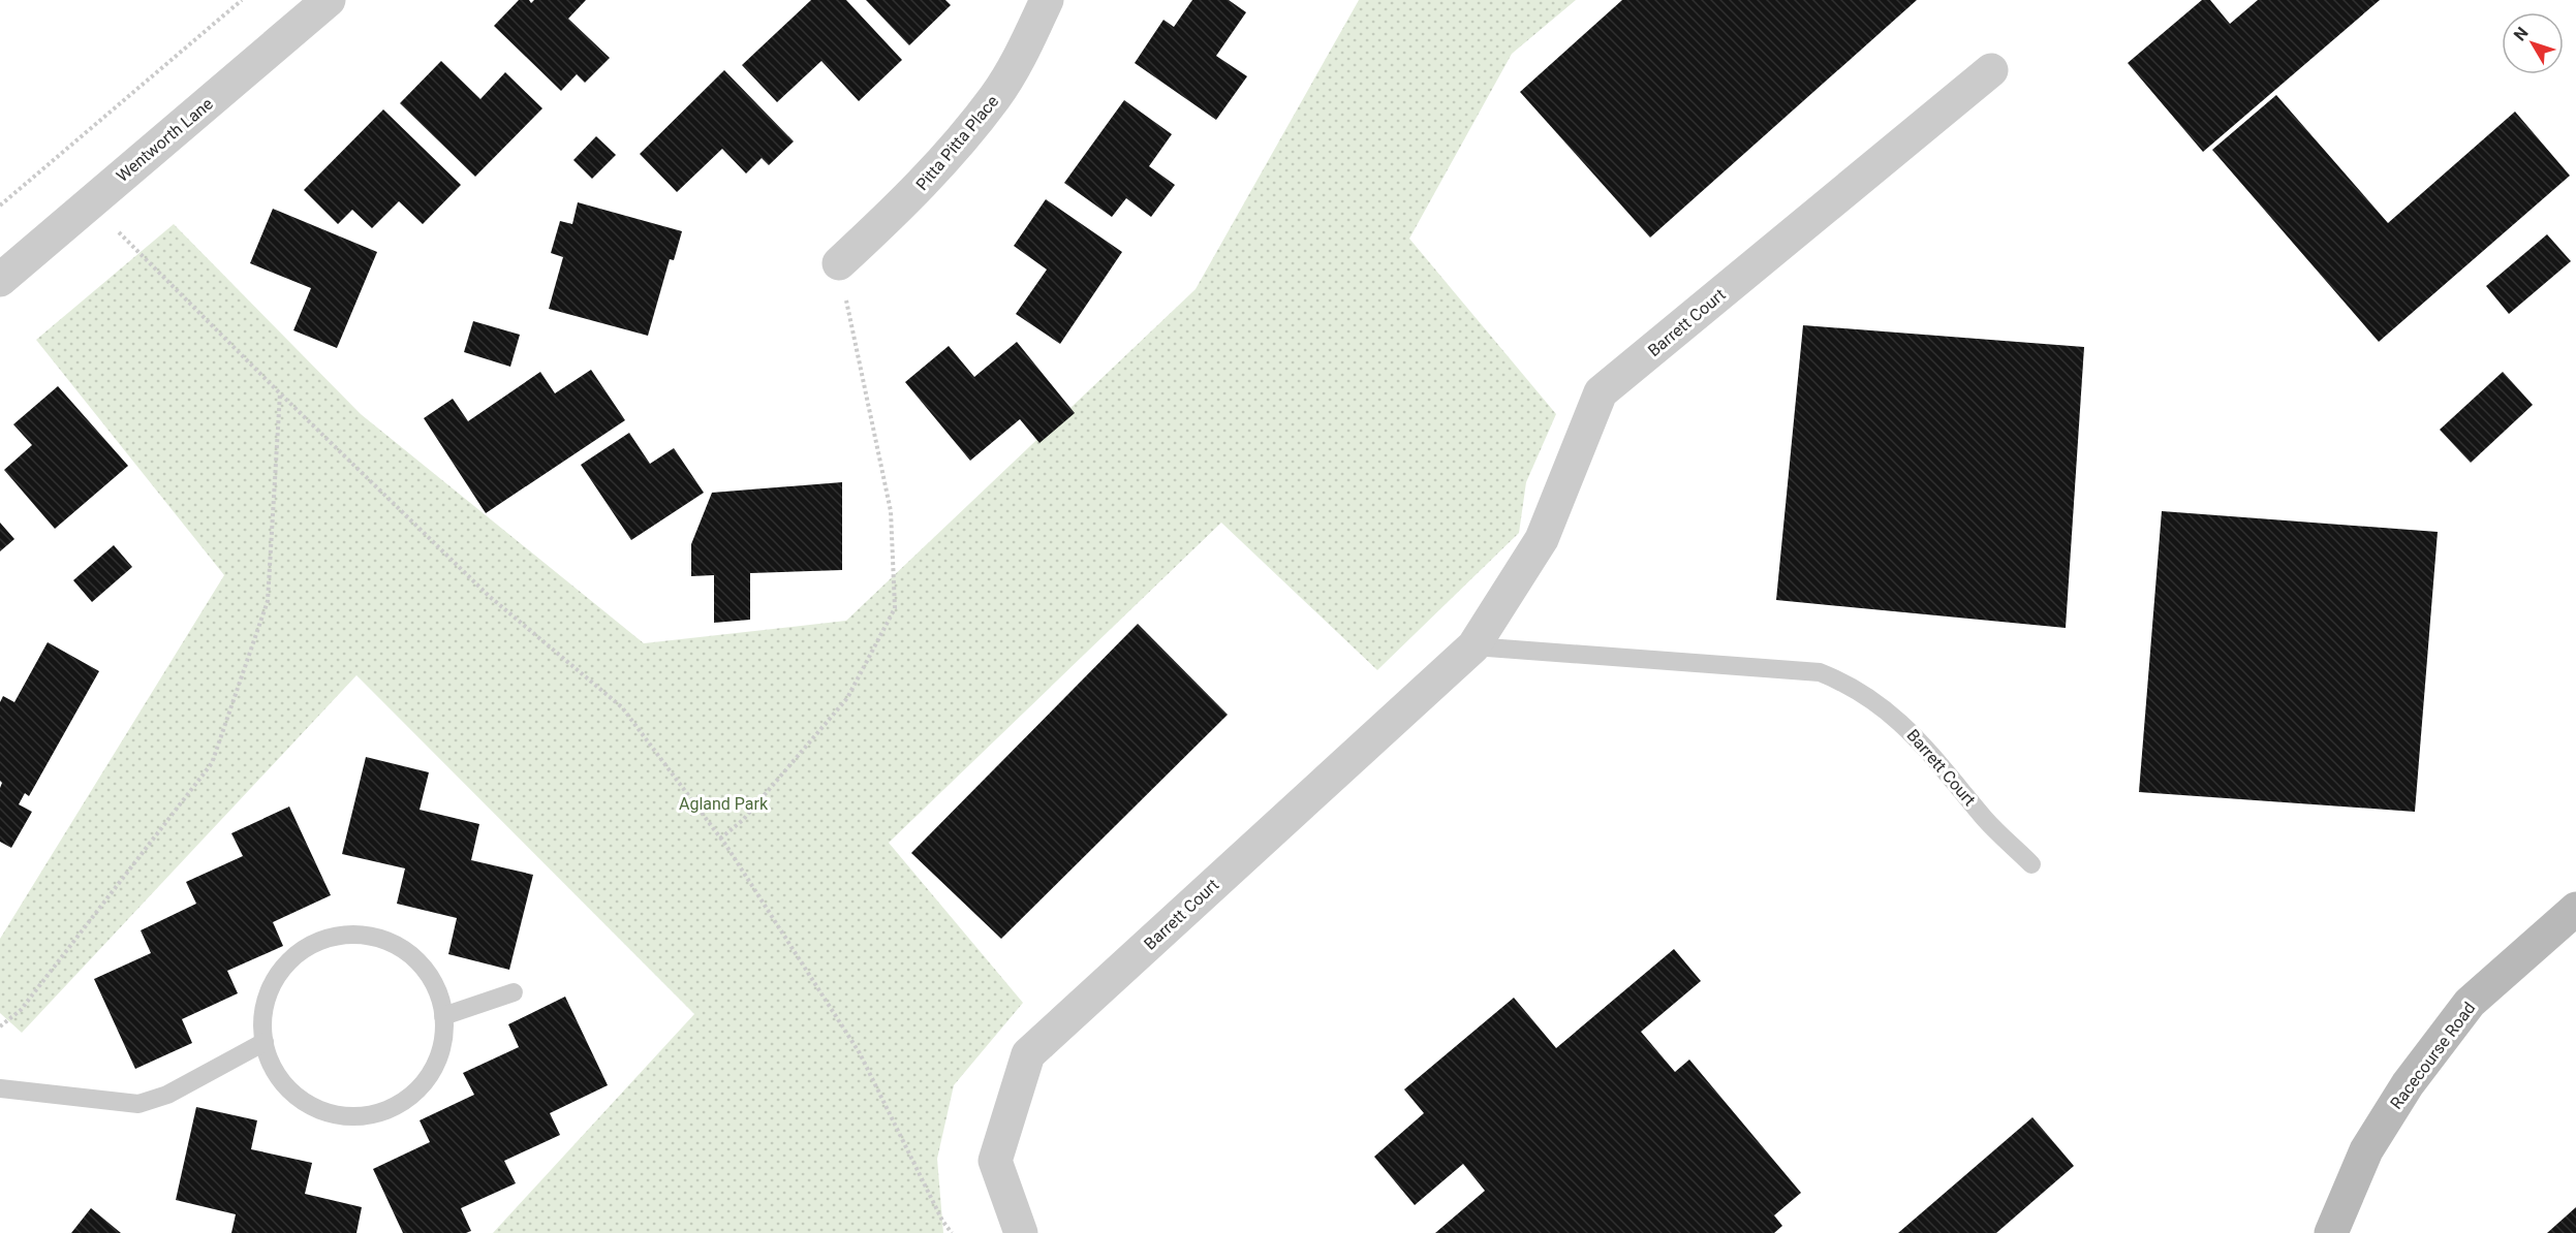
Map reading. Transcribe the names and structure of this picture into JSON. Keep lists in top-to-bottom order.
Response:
{
  "streets": {
    "street": [
      "Wentworth Lane",
      "Pitta Pitta Place",
      "Barrett Court",
      "Racecourse Road"
    ]
  },
  "parks": ["Agland Park"],
  "north": "top left"
}
